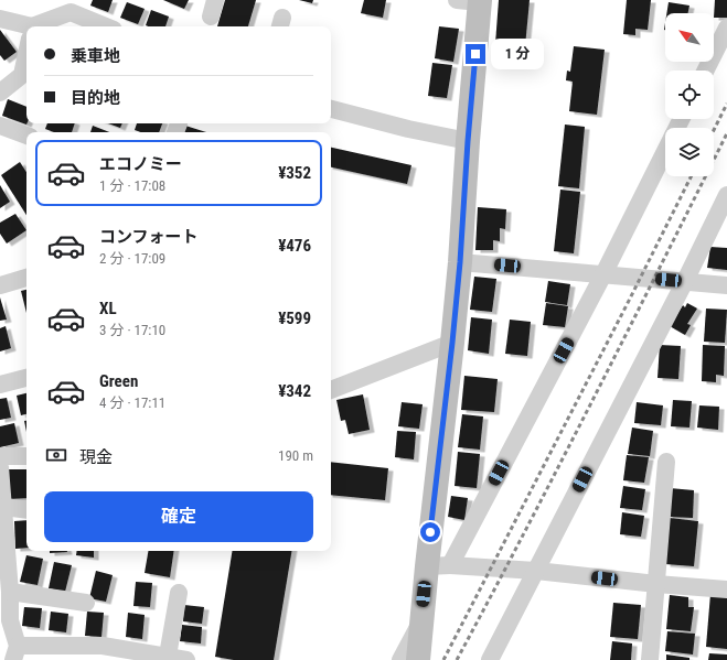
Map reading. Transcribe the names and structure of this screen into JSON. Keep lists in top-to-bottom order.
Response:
{
  "north": "top left",
  "page": {
    "banner": ["乗車地", "目的地"],
    "bubble": "1 分",
    "list": [
      {
        "name": "エコノミー",
        "note": "1 分 · 17:08",
        "value": "¥352"
      },
      {
        "name": "コンフォート",
        "note": "2 分 · 17:09",
        "value": "¥476"
      },
      {
        "name": "XL",
        "note": "3 分 · 17:10",
        "value": "¥599"
      },
      {
        "name": "Green",
        "note": "4 分 · 17:11",
        "value": "¥342"
      }
    ],
    "pay": ["現金", "190 m"],
    "buttons": "確定"
  }
}
